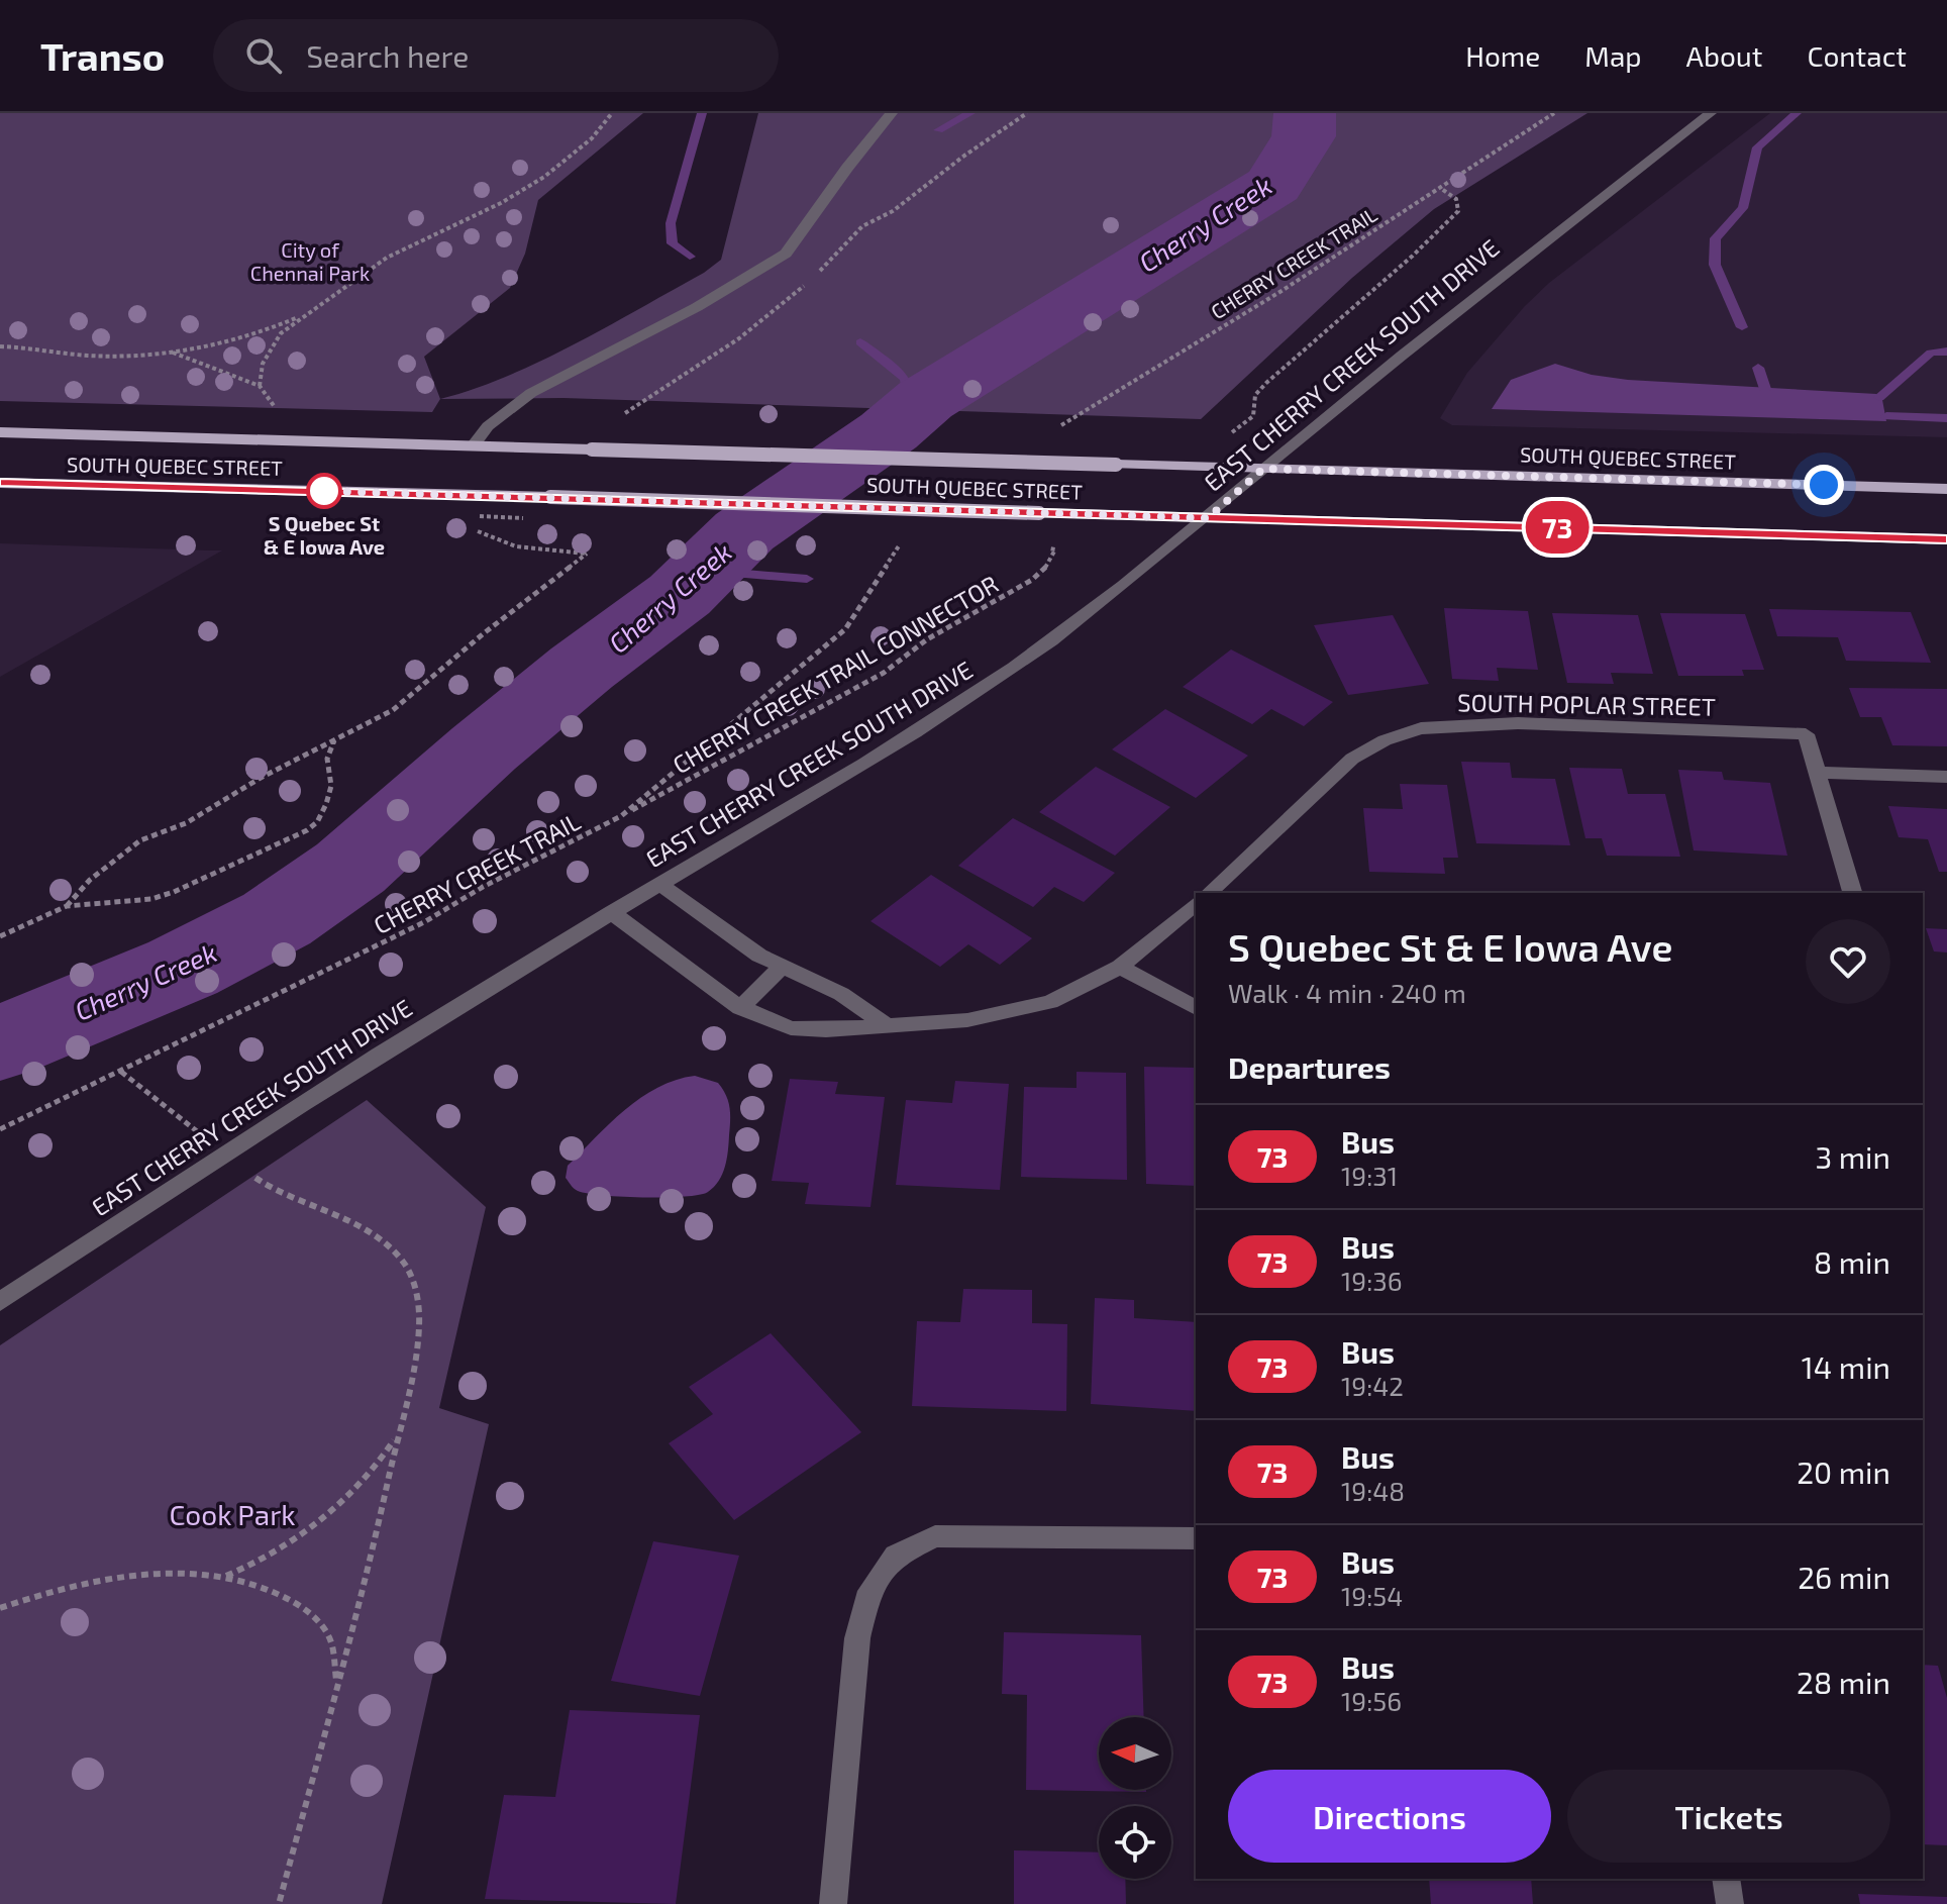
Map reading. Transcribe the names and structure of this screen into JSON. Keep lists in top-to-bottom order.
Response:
{
  "streets": {
    "main road": ["SOUTH QUEBEC STREET"],
    "street": ["EAST CHERRY CREEK SOUTH DRIVE", "SOUTH POPLAR STREET"],
    "path": ["CHERRY CREEK TRAIL", "CHERRY CREEK TRAIL CONNECTOR"]
  },
  "crossings": [
    ["CHERRY CREEK TRAIL", "CHERRY CREEK TRAIL CONNECTOR"],
    ["EAST CHERRY CREEK SOUTH DRIVE", "SOUTH QUEBEC STREET"]
  ],
  "water": ["Cherry Creek"],
  "parks": ["City of Chennai Park", "Cook Park"],
  "places": ["S Quebec St & E Iowa Ave"],
  "lines": ["bus line 73"],
  "north": "left",
  "page": {
    "header": "Transo",
    "search": "Search here",
    "nav": [
      "Home",
      "Map",
      "About",
      "Contact"
    ],
    "on_map": "73",
    "heading": [
      ["S Quebec St & E Iowa Ave", "Walk · 4 min · 240 m"],
      "Departures"
    ],
    "list": [
      {
        "mark": "73",
        "name": "Bus",
        "note": "19:31",
        "value": "3 min"
      },
      {
        "mark": "73",
        "name": "Bus",
        "note": "19:36",
        "value": "8 min"
      },
      {
        "mark": "73",
        "name": "Bus",
        "note": "19:42",
        "value": "14 min"
      },
      {
        "mark": "73",
        "name": "Bus",
        "note": "19:48",
        "value": "20 min"
      },
      {
        "mark": "73",
        "name": "Bus",
        "note": "19:54",
        "value": "26 min"
      },
      {
        "mark": "73",
        "name": "Bus",
        "note": "19:56",
        "value": "28 min"
      }
    ],
    "buttons": ["Directions", "Tickets"]
  }
}
